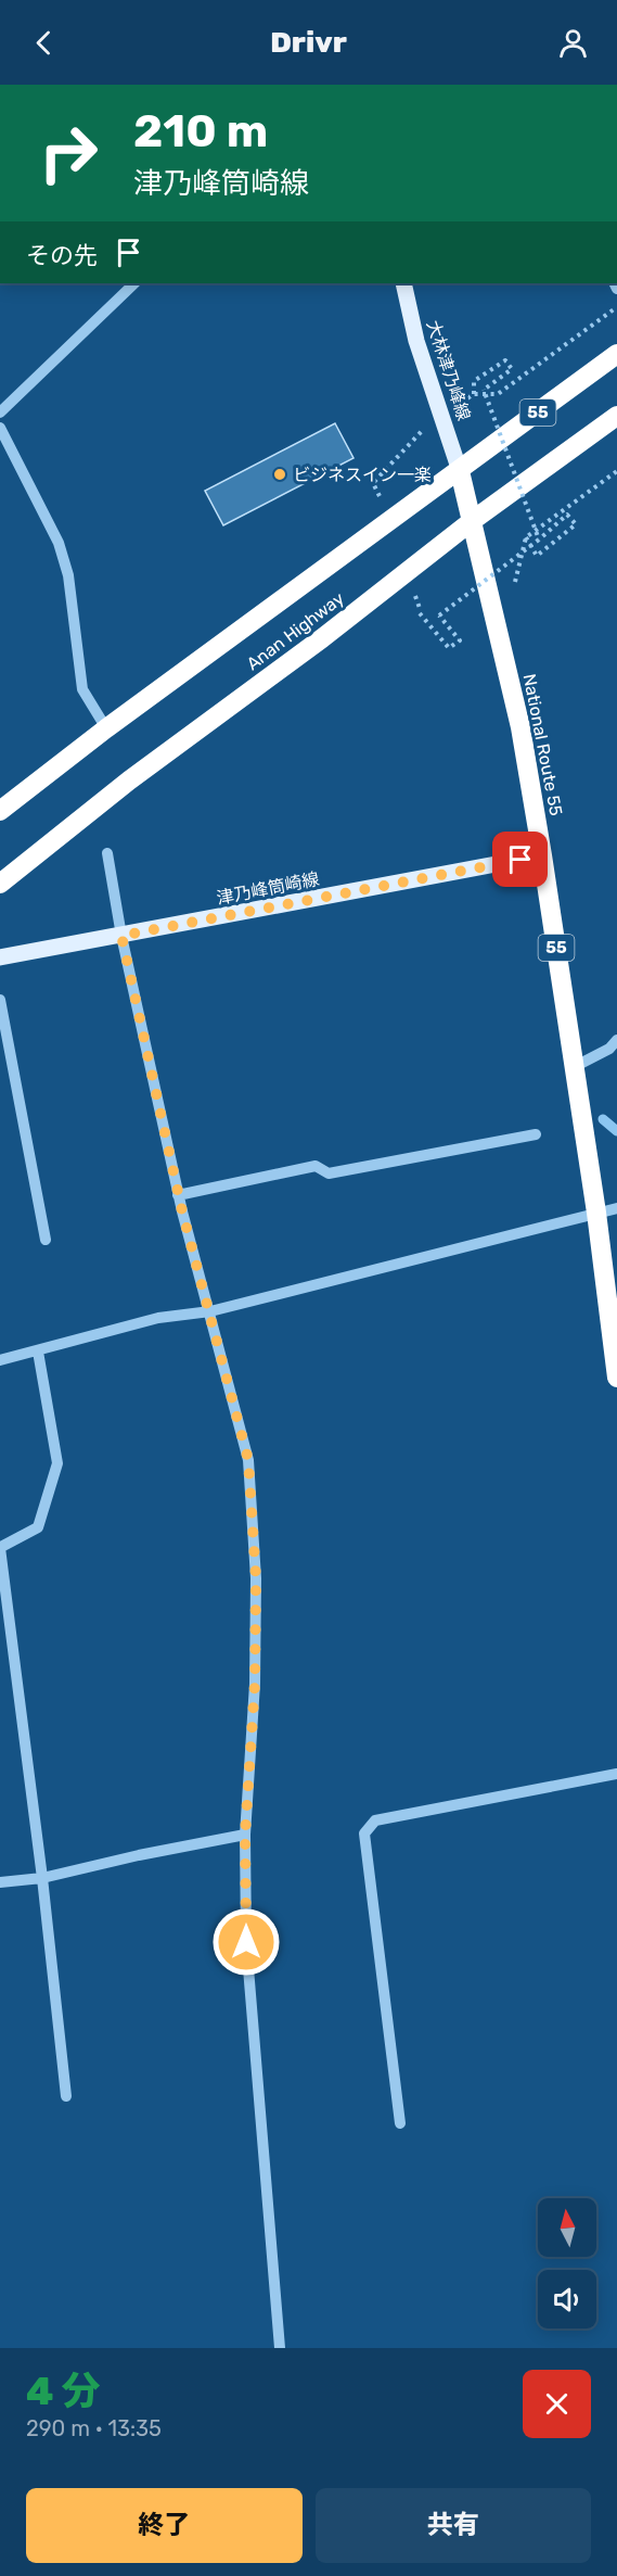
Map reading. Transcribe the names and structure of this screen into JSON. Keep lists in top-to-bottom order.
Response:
{
  "streets": {
    "highway": ["55", "Anan Highway", "National Route 55"],
    "main road": ["大林津乃峰線", "津乃峰筒崎線"]
  },
  "crossings": [
    ["大林津乃峰線", "Anan Highway"],
    ["大林津乃峰線", "National Route 55"],
    ["Anan Highway", "National Route 55"],
    ["National Route 55", "津乃峰筒崎線"]
  ],
  "places": ["ビジネスイン一楽"],
  "north": "top",
  "page": {
    "header": "Drivr",
    "turn": ["210 m", "津乃峰筒崎線"],
    "then": "その先",
    "heading": ["4 分", "290 m · 13:35"],
    "buttons": ["終了", "共有"]
  }
}
